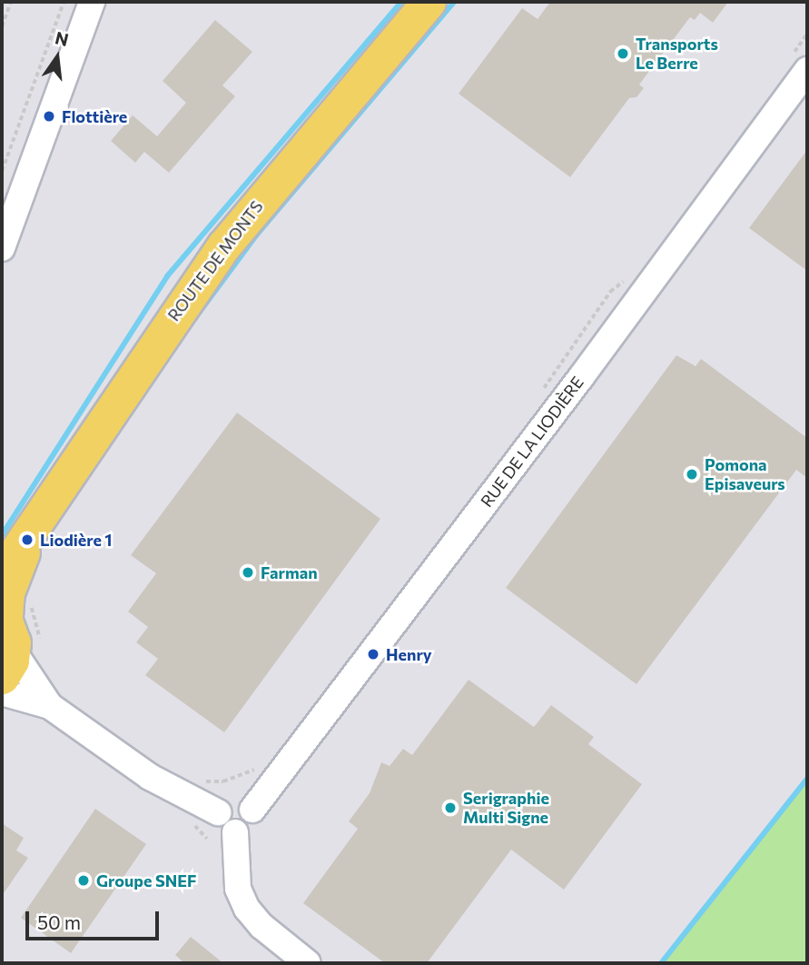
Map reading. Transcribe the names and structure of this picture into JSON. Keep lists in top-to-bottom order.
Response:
{
  "streets": {
    "main road": ["ROUTE DE MONTS"],
    "street": ["RUE DE LA LIODIÈRE"]
  },
  "places": [
    "Transports Le Berre",
    "Flottière",
    "Pomona Episaveurs",
    "Liodière 1",
    "Farman",
    "Henry",
    "Serigraphie Multi Signe",
    "Groupe SNEF"
  ],
  "scale_bar": "50 m",
  "north": "top"
}
